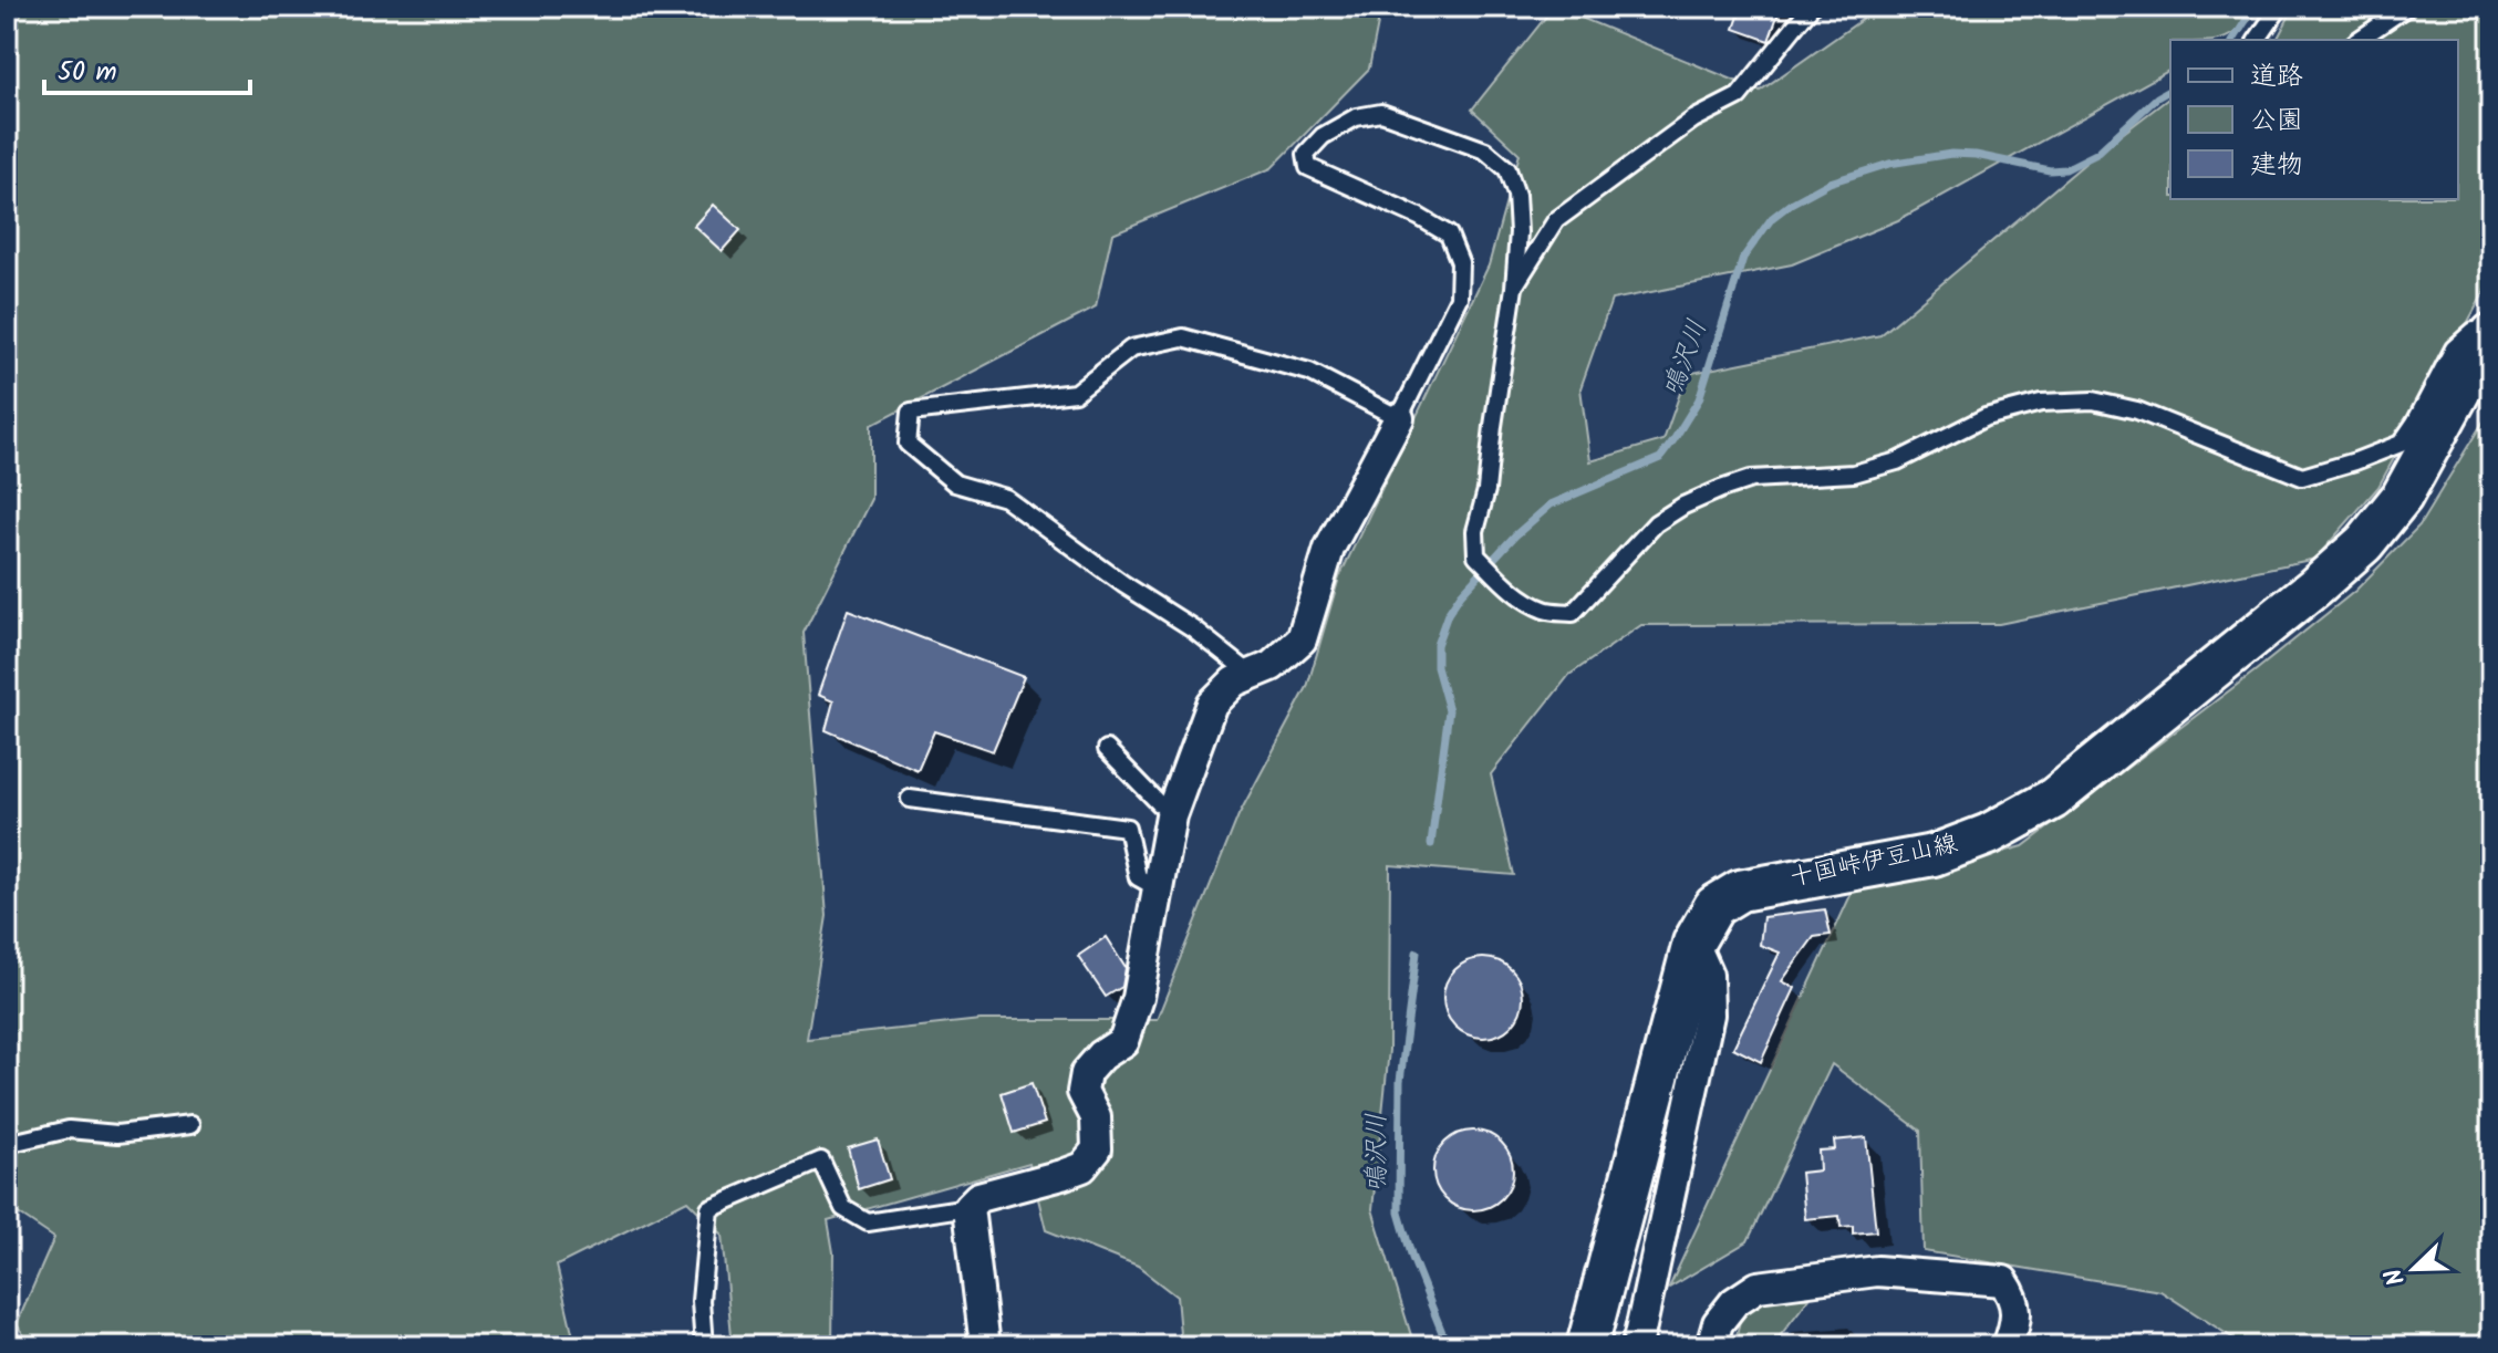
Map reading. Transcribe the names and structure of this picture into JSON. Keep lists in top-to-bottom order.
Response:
{
  "streets": {
    "main road": ["十国峠伊豆山線"]
  },
  "water": ["鳴沢川"],
  "legend": ["道路", "公園", "建物"],
  "scale_bar": "50 m",
  "north": "bottom left"
}
